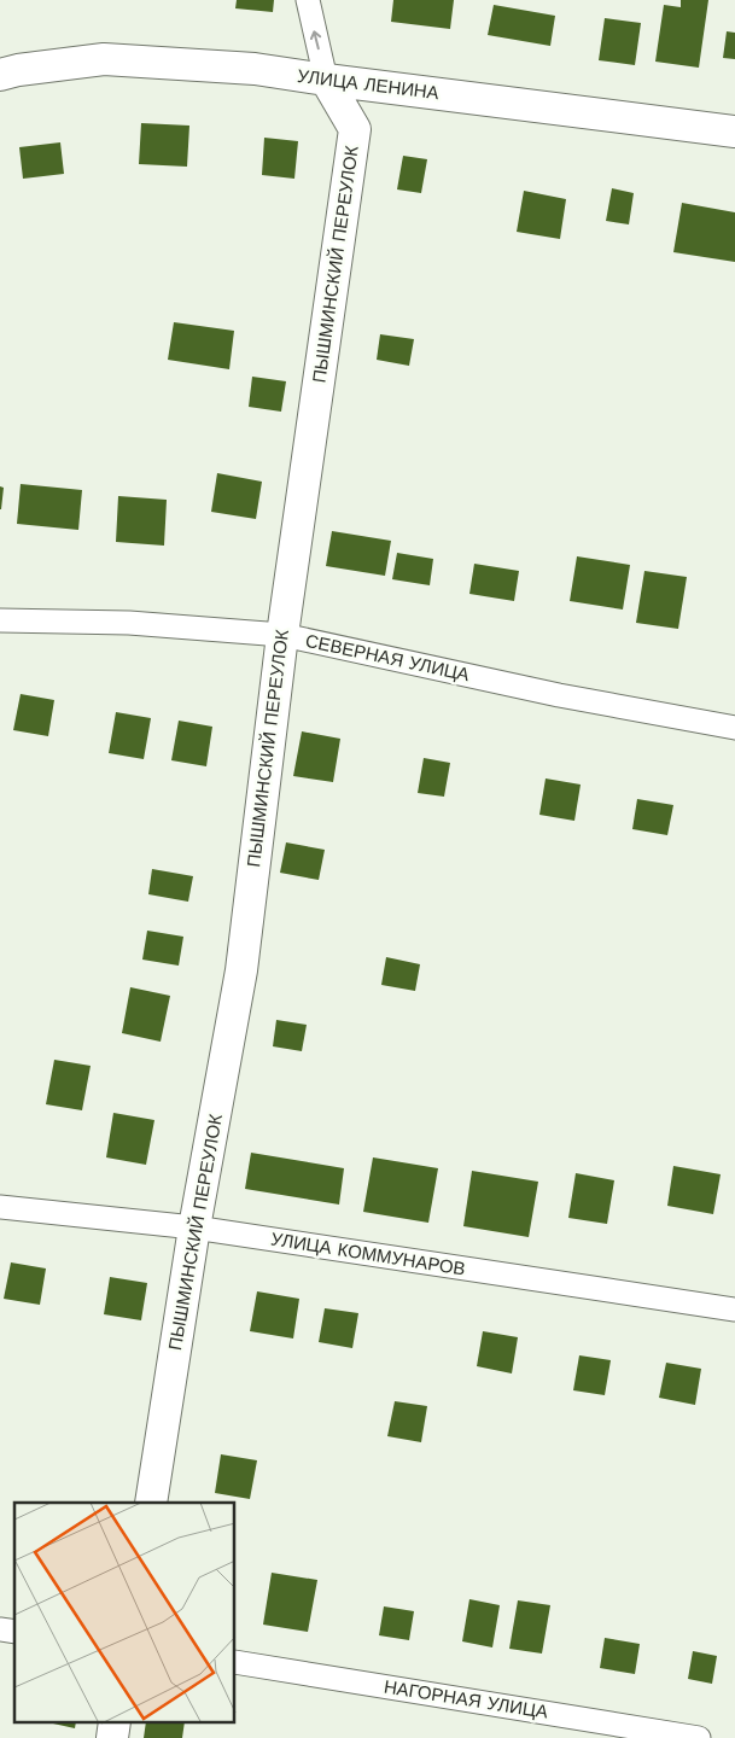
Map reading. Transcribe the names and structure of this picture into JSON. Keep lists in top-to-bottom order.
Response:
{
  "streets": {
    "street": [
      "УЛИЦА ЛЕНИНА",
      "ПЫШМИНСКИЙ ПЕРЕУЛОК",
      "СЕВЕРНАЯ УЛИЦА",
      "УЛИЦА КОММУНАРОВ",
      "НАГОРНАЯ УЛИЦА"
    ]
  },
  "crossings": [
    ["УЛИЦА ЛЕНИНА", "ПЫШМИНСКИЙ ПЕРЕУЛОК"],
    ["ПЫШМИНСКИЙ ПЕРЕУЛОК", "СЕВЕРНАЯ УЛИЦА"],
    ["ПЫШМИНСКИЙ ПЕРЕУЛОК", "УЛИЦА КОММУНАРОВ"]
  ]
}
